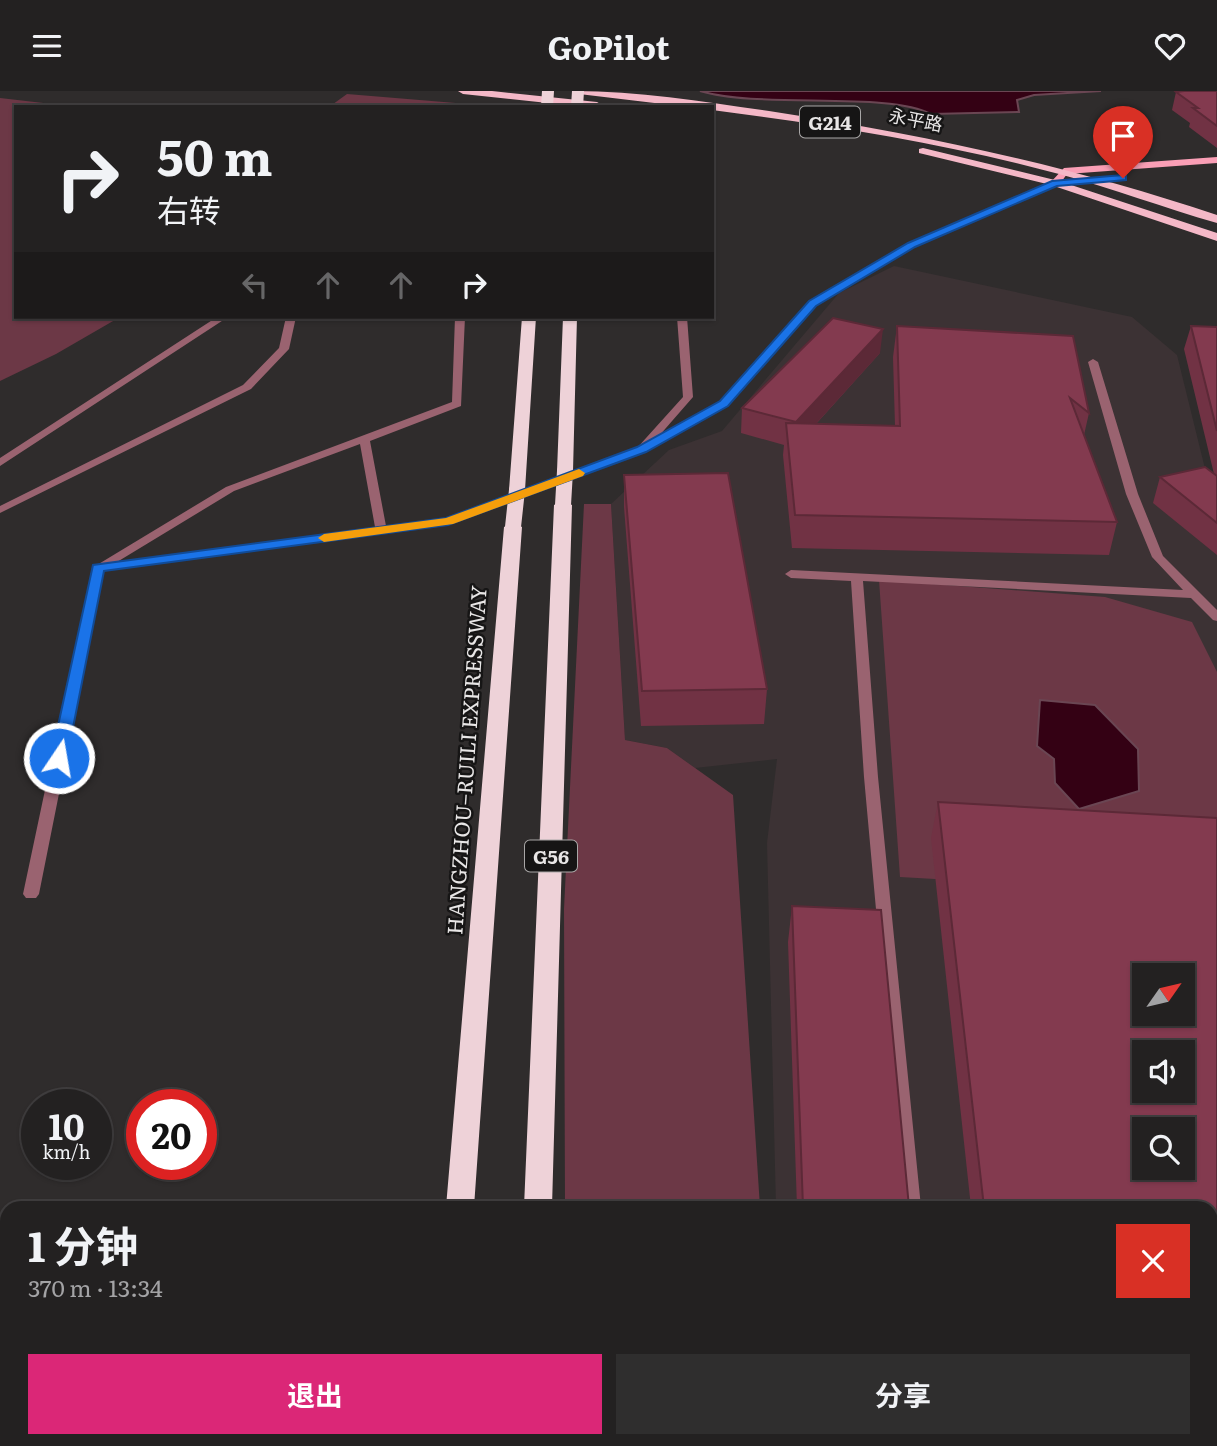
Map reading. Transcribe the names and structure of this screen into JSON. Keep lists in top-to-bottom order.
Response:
{
  "streets": {
    "highway": [
      "永平路",
      "G214",
      "HANGZHOU–RUILI EXPRESSWAY",
      "G56"
    ]
  },
  "crossings": [
    ["永平路", "G214"]
  ],
  "north": "top right",
  "page": {
    "header": "GoPilot",
    "turn": ["50 m", "右转"],
    "speed": "10 km/h",
    "limit": "20",
    "heading": ["1 分钟", "370 m · 13:34"],
    "buttons": ["退出", "分享"]
  }
}
